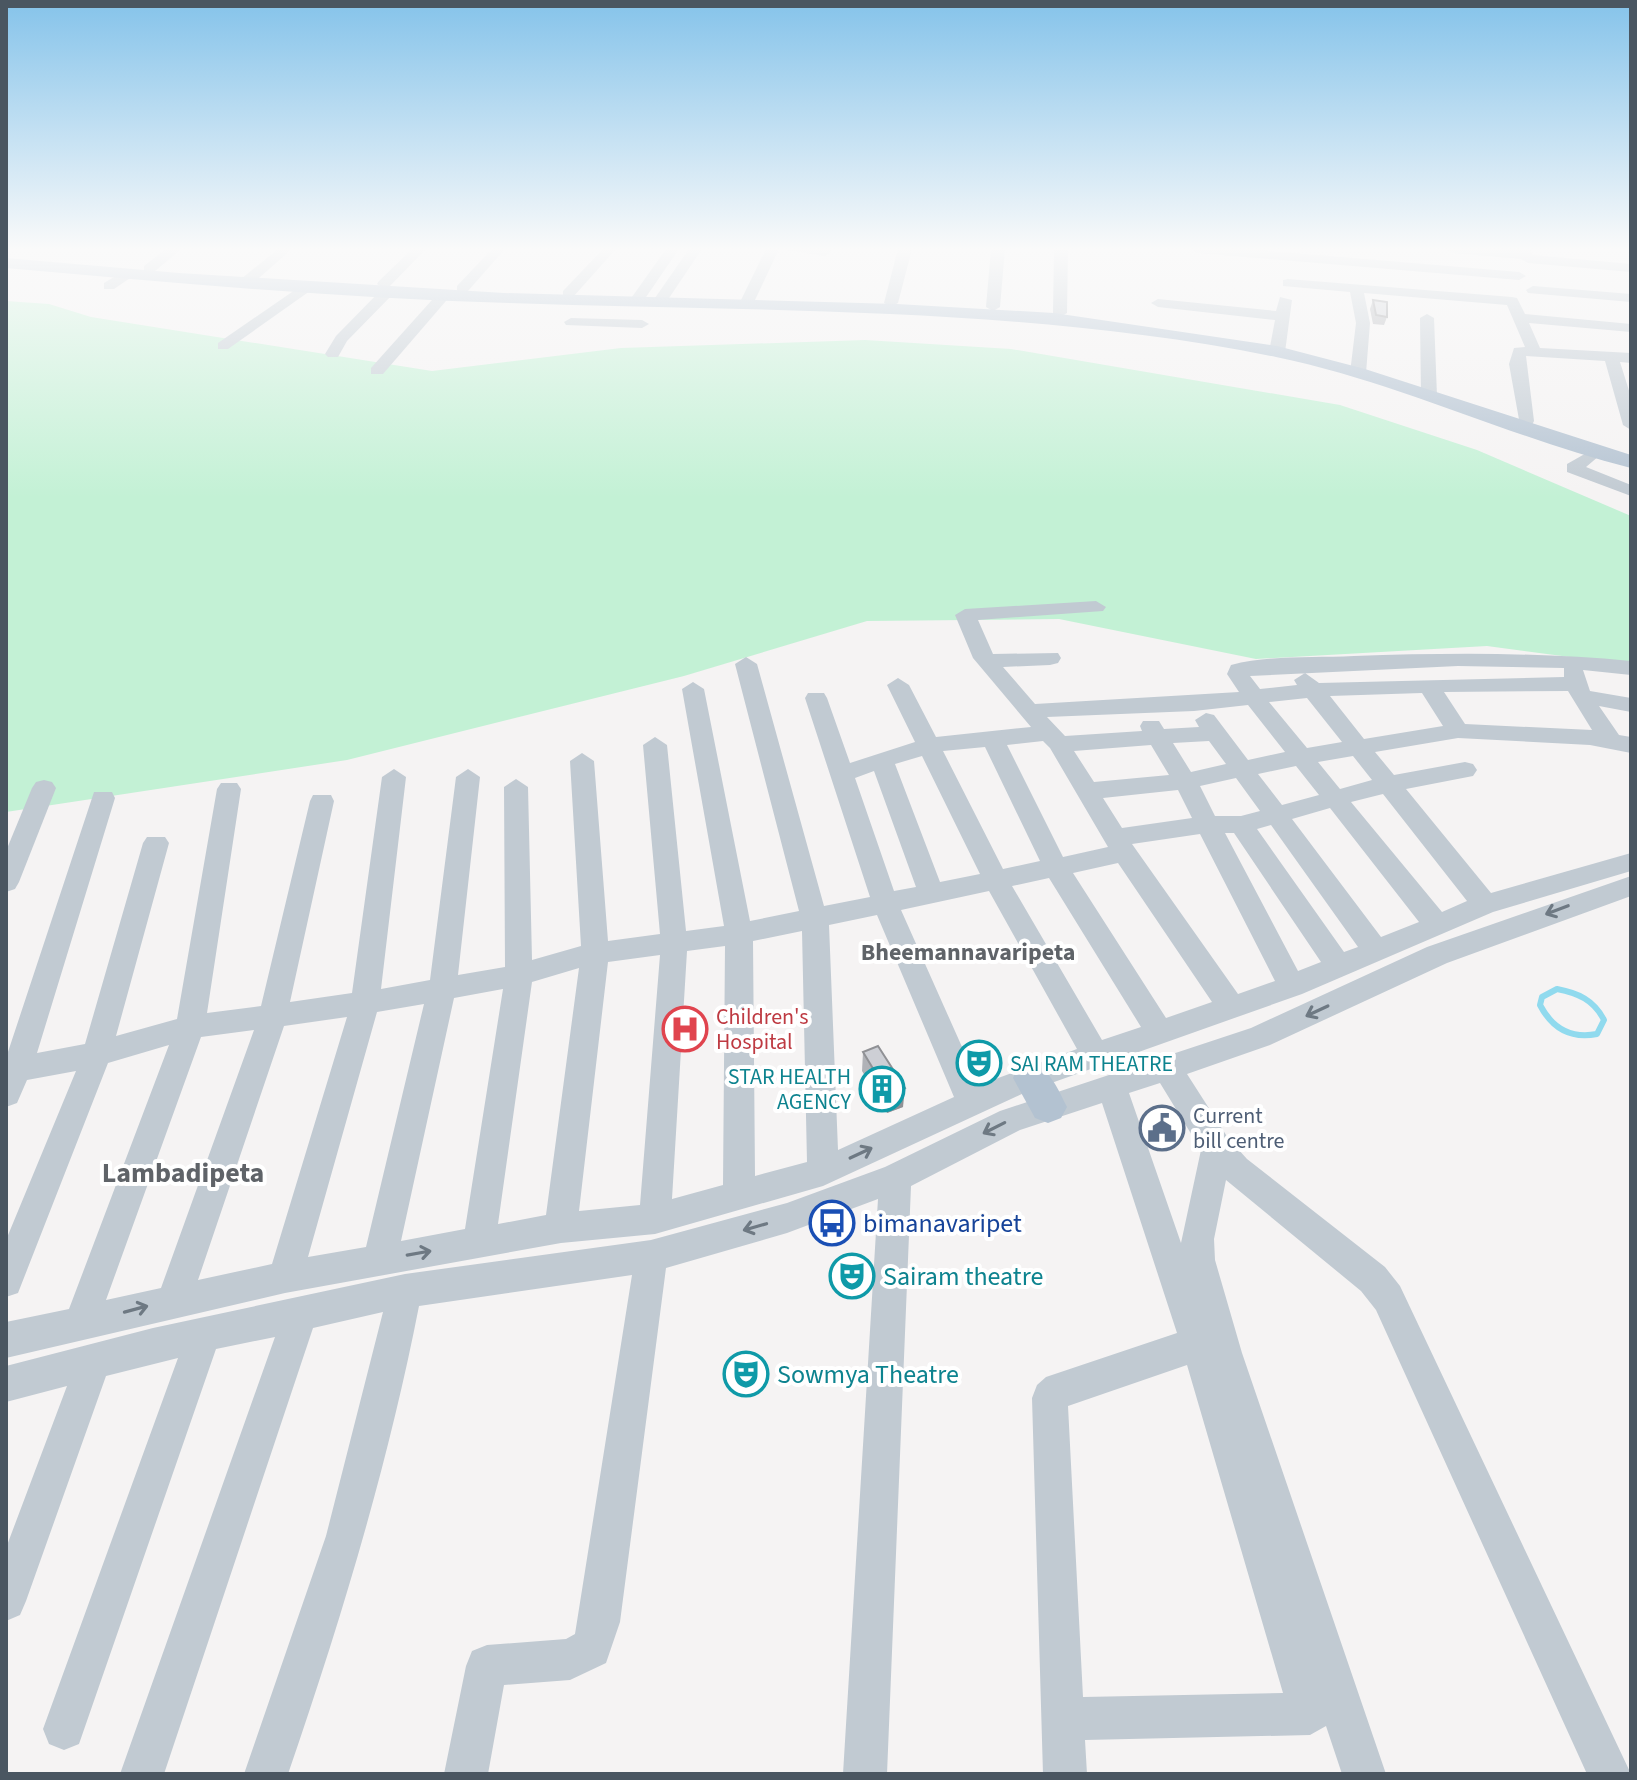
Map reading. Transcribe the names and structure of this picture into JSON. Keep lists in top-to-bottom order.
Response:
{
  "districts": ["Bheemannavaripeta", "Lambadipeta"],
  "places": {
    "hospital": ["Children's Hospital"],
    "theatre": ["SAI RAM THEATRE", "Sairam theatre", "Sowmya Theatre"],
    "building": ["STAR HEALTH AGENCY"],
    "public building": ["Current bill centre"],
    "bus stop": ["bimanavaripet"]
  }
}
